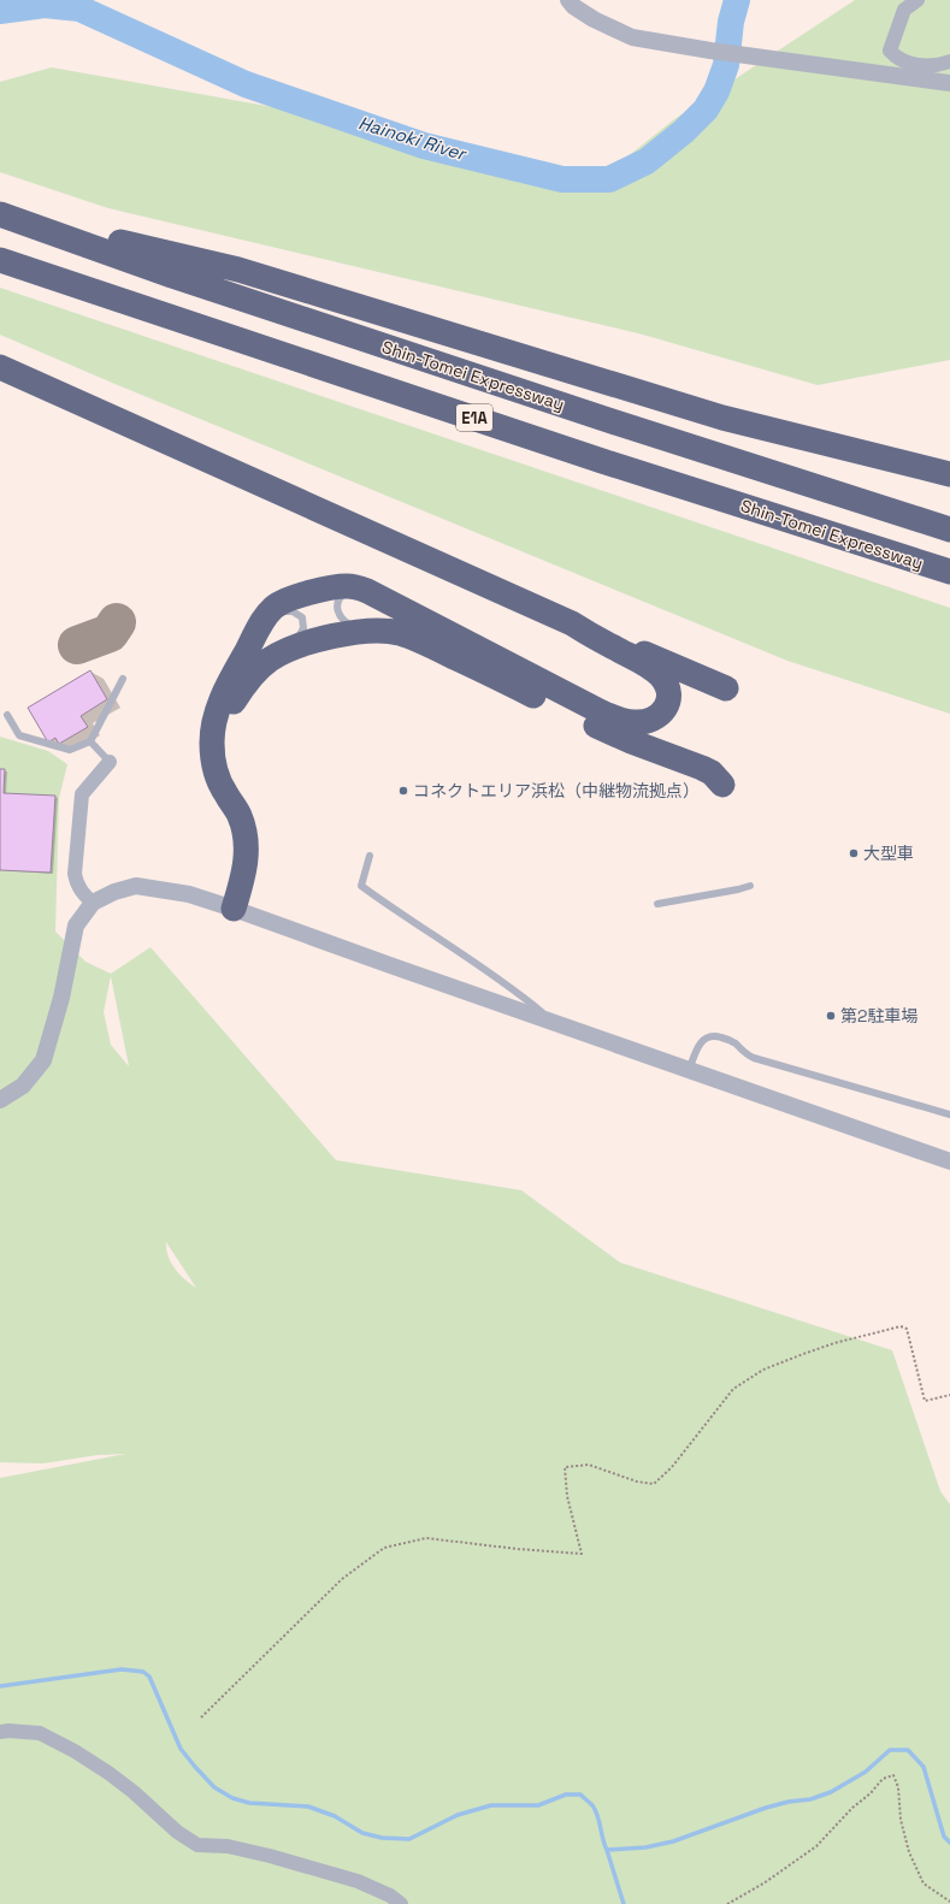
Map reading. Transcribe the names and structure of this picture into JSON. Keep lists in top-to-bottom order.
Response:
{
  "streets": {
    "highway": ["Shin-Tomei Expressway", "E1A"]
  },
  "water": ["Hainoki River"],
  "places": ["コネクトエリア浜松（中継物流拠点）", "大型車", "第2駐車場"]
}
